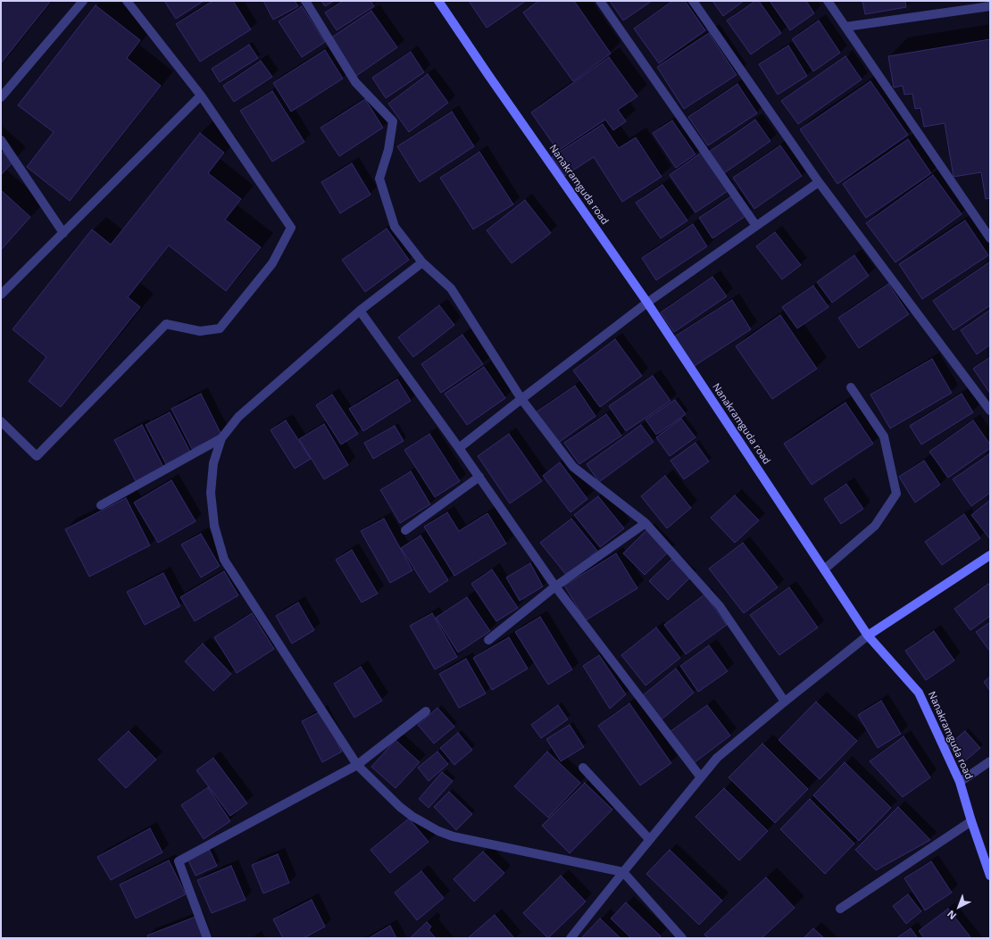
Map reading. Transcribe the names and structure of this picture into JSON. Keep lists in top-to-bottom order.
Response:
{
  "streets": {
    "main road": ["Nanakramguda road"]
  },
  "north": "bottom left"
}
